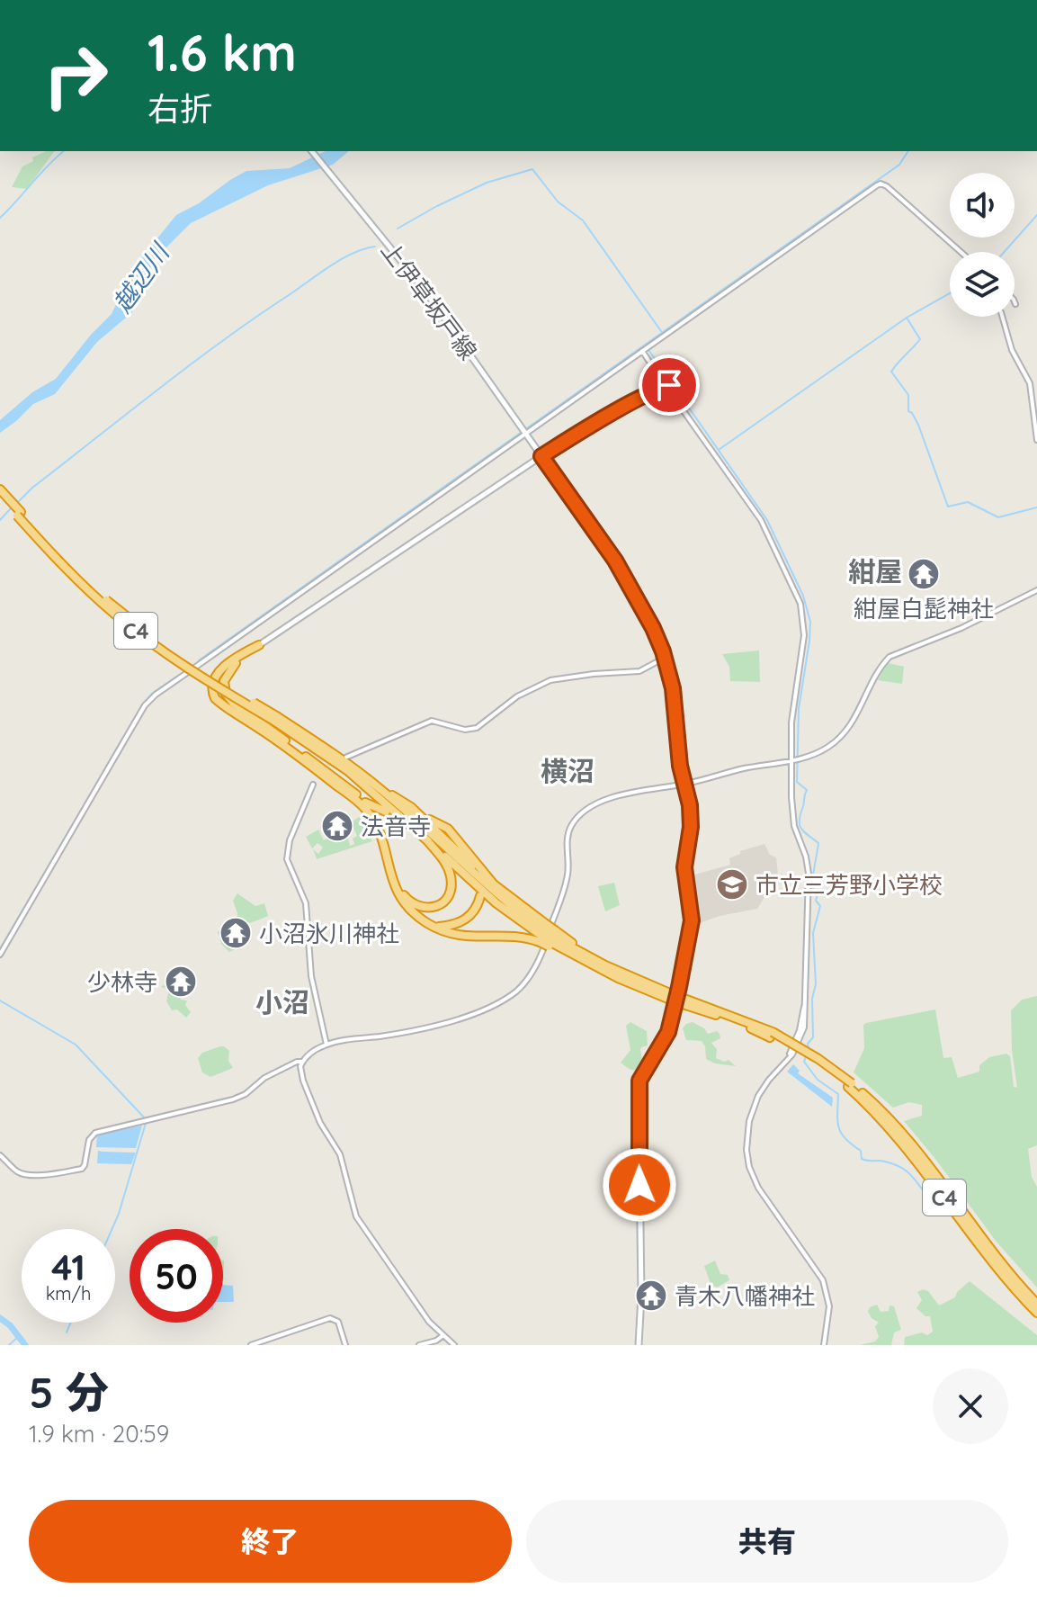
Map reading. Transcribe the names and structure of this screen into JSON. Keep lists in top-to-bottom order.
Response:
{
  "streets": {
    "highway": ["C4"],
    "main road": ["上伊草坂戸線"]
  },
  "districts": ["紺屋", "横沼", "小沼"],
  "water": ["越辺川"],
  "places": {
    "temple": [
      "紺屋白髭神社",
      "法音寺",
      "小沼氷川神社",
      "少林寺",
      "青木八幡神社"
    ],
    "school or university": ["市立三芳野小学校"]
  },
  "page": {
    "turn": ["1.6 km", "右折"],
    "speed": "41 km/h",
    "limit": "50",
    "heading": ["5 分", "1.9 km · 20:59"],
    "buttons": ["終了", "共有"]
  }
}
